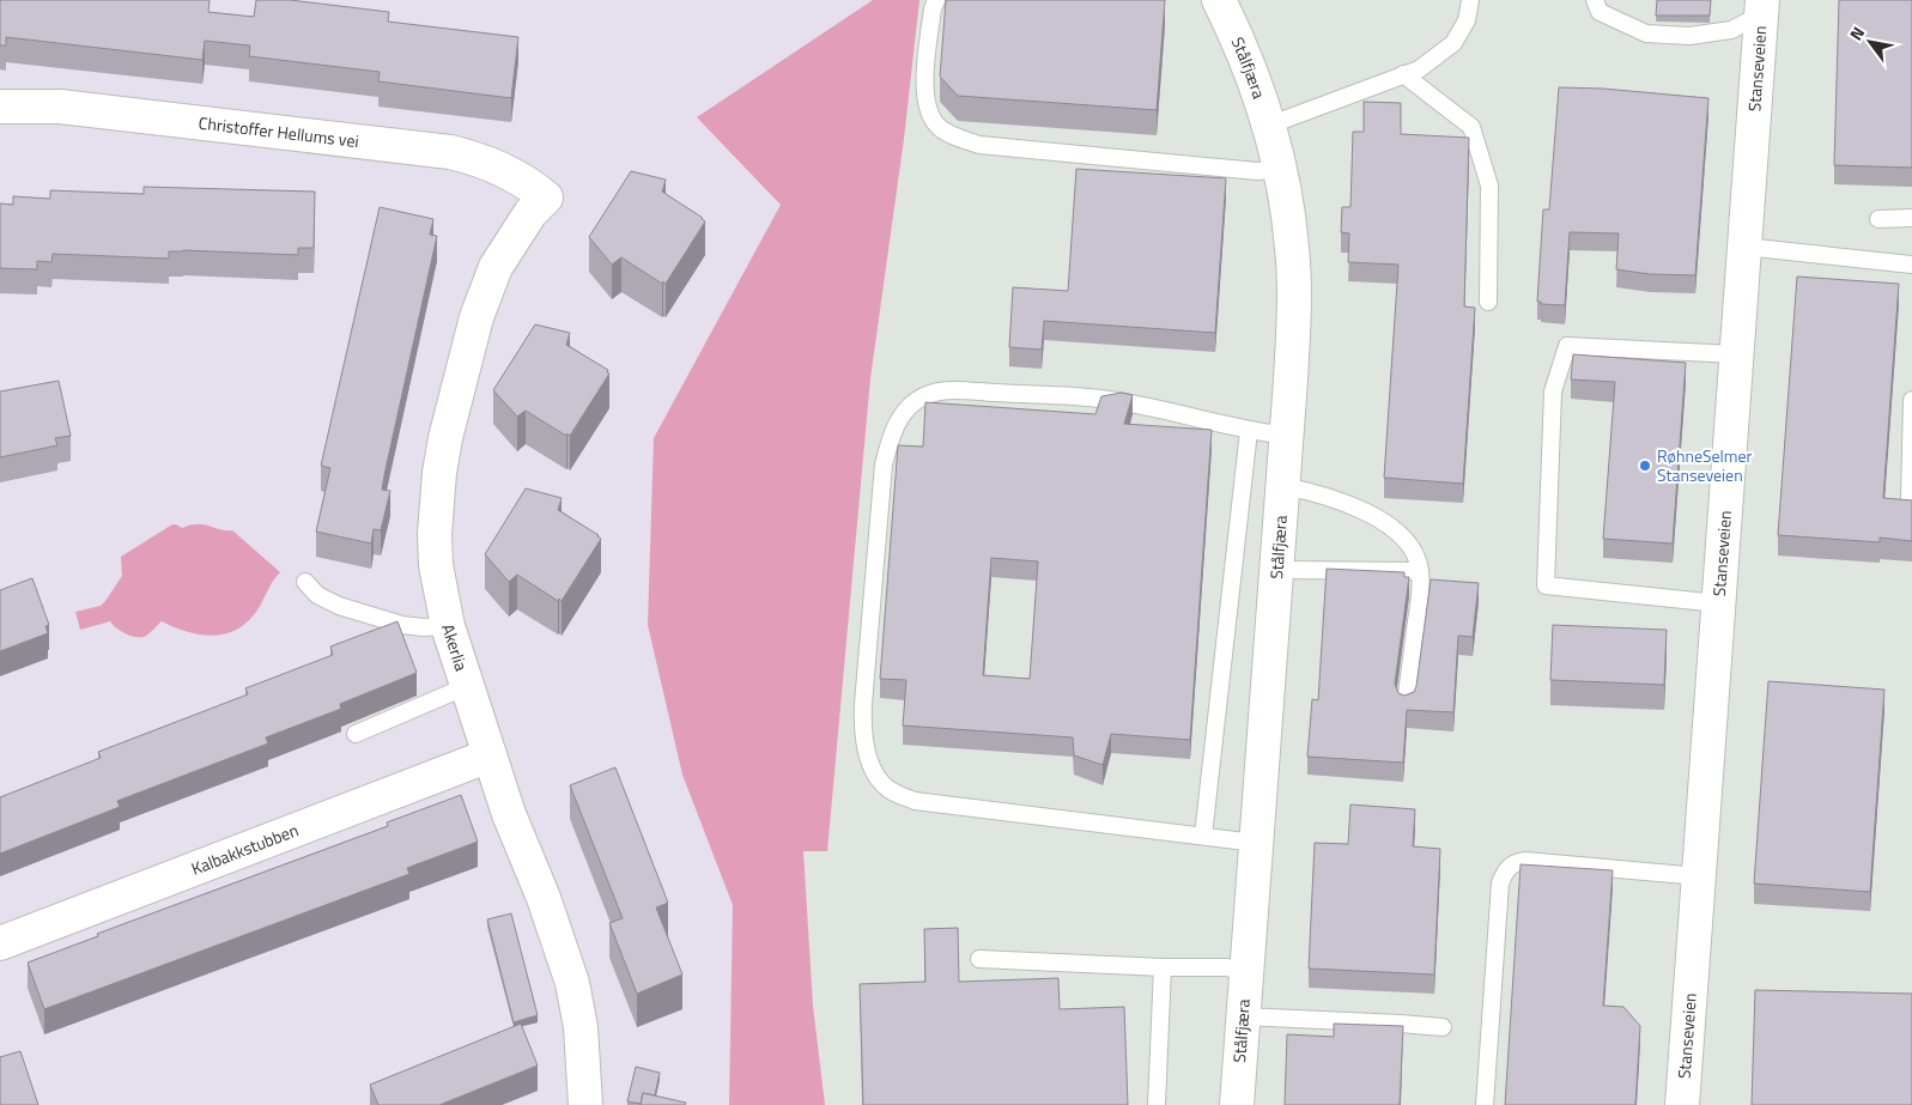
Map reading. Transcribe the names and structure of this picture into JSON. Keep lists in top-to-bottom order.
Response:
{
  "streets": {
    "street": [
      "Stålfjæra",
      "Stanseveien",
      "Christoffer Hellums vei",
      "Akerlia",
      "Kalbakkstubben"
    ]
  },
  "crossings": [
    ["Christoffer Hellums vei", "Akerlia"],
    ["Akerlia", "Kalbakkstubben"]
  ],
  "places": ["RøhneSelmer Stanseveien"],
  "north": "top left"
}
